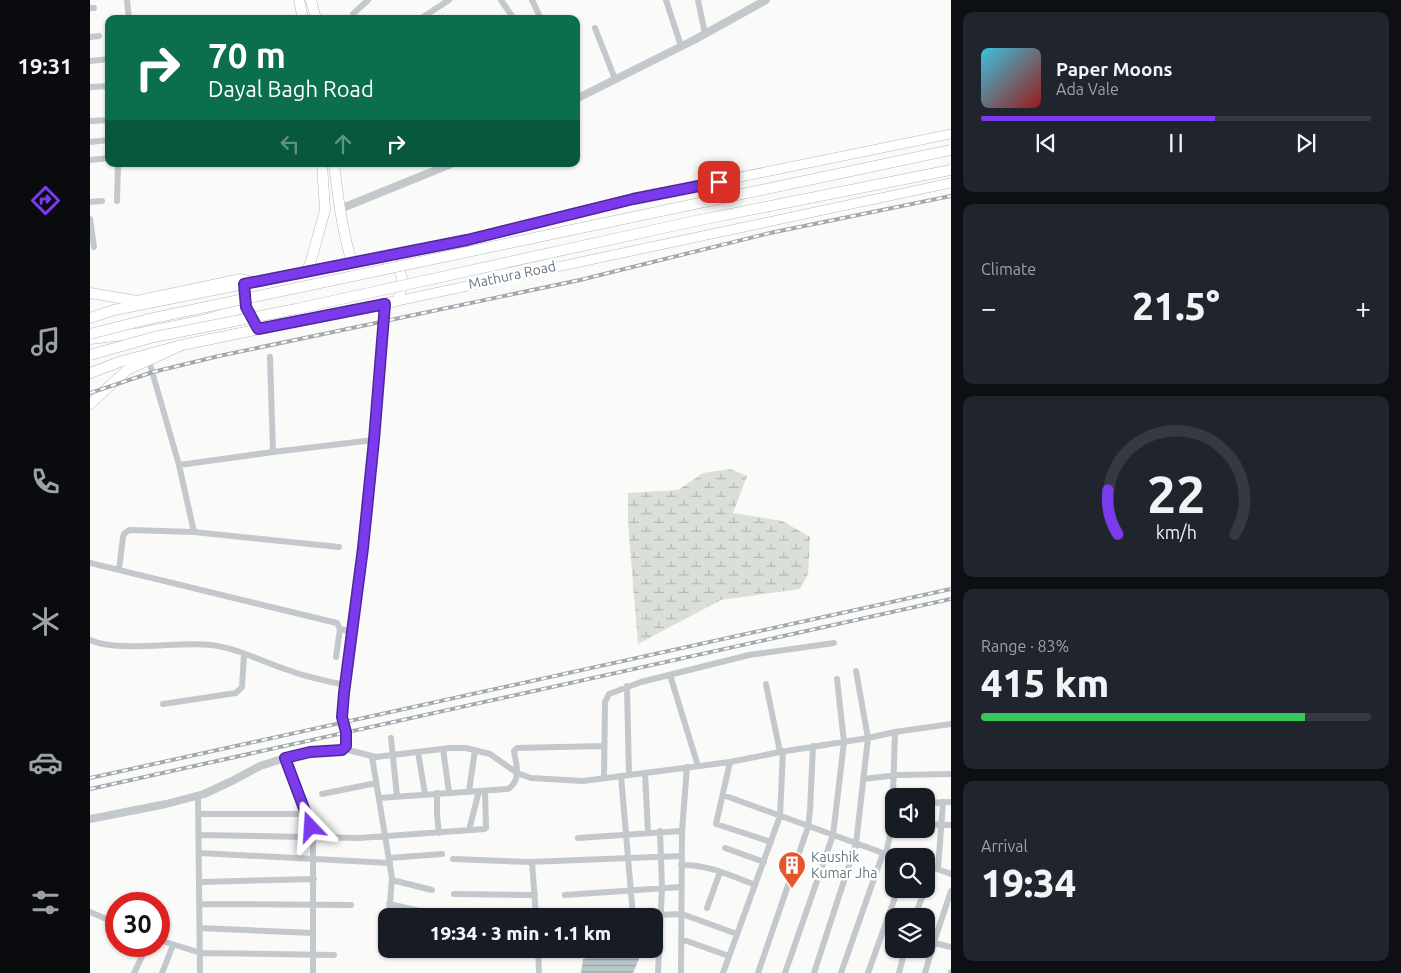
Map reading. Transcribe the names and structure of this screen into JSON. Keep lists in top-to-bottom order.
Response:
{
  "streets": {
    "main road": ["Mathura Road"]
  },
  "places": {
    "building": ["Kaushik Kumar Jha"]
  },
  "page": {
    "tabs": "19:31",
    "turn": ["70 m", "Dayal Bagh Road"],
    "song": ["Paper Moons", "Ada Vale"],
    "tile": [
      "Climate",
      ["Range · 83%", "415 km"],
      ["Arrival", "19:34"]
    ],
    "heat": ["−", "21.5°", "+"],
    "limit": "30",
    "trip": "19:34 · 3 min · 1.1 km",
    "gauge": ["22", "km/h"]
  }
}
